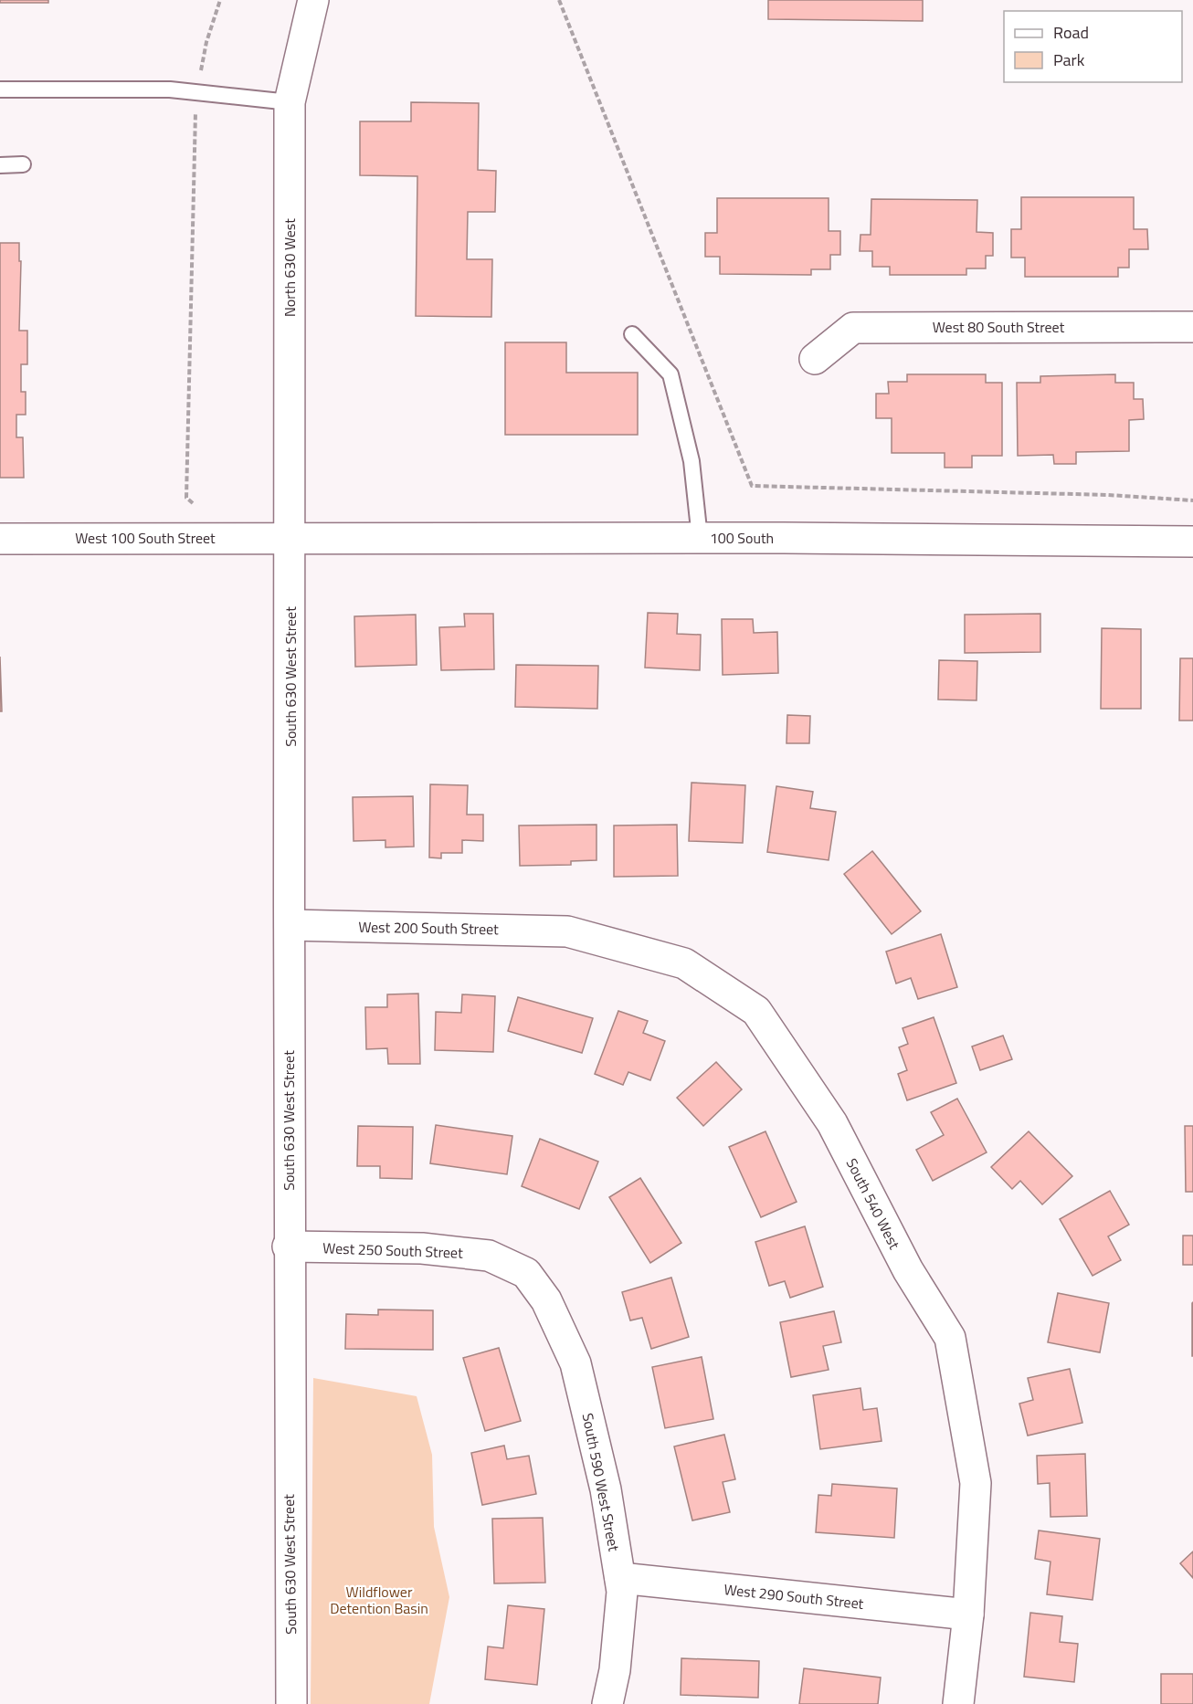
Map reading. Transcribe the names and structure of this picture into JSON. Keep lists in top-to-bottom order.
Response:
{
  "streets": {
    "street": [
      "North 630 West",
      "West 80 South Street",
      "West 100 South Street",
      "100 South",
      "South 630 West Street",
      "West 200 South Street",
      "South 540 West",
      "West 250 South Street",
      "South 590 West Street",
      "West 290 South Street"
    ]
  },
  "crossings": [
    ["North 630 West", "West 100 South Street"],
    ["North 630 West", "100 South"],
    ["North 630 West", "South 630 West Street"],
    ["West 100 South Street", "100 South"],
    ["West 100 South Street", "South 630 West Street"],
    ["100 South", "South 630 West Street"],
    ["South 630 West Street", "West 200 South Street"],
    ["South 630 West Street", "West 250 South Street"],
    ["West 200 South Street", "South 540 West"],
    ["South 540 West", "West 290 South Street"],
    ["West 250 South Street", "South 590 West Street"],
    ["South 590 West Street", "West 290 South Street"]
  ],
  "parks": ["Wildflower Detention Basin"],
  "legend": ["Road", "Park"]
}
